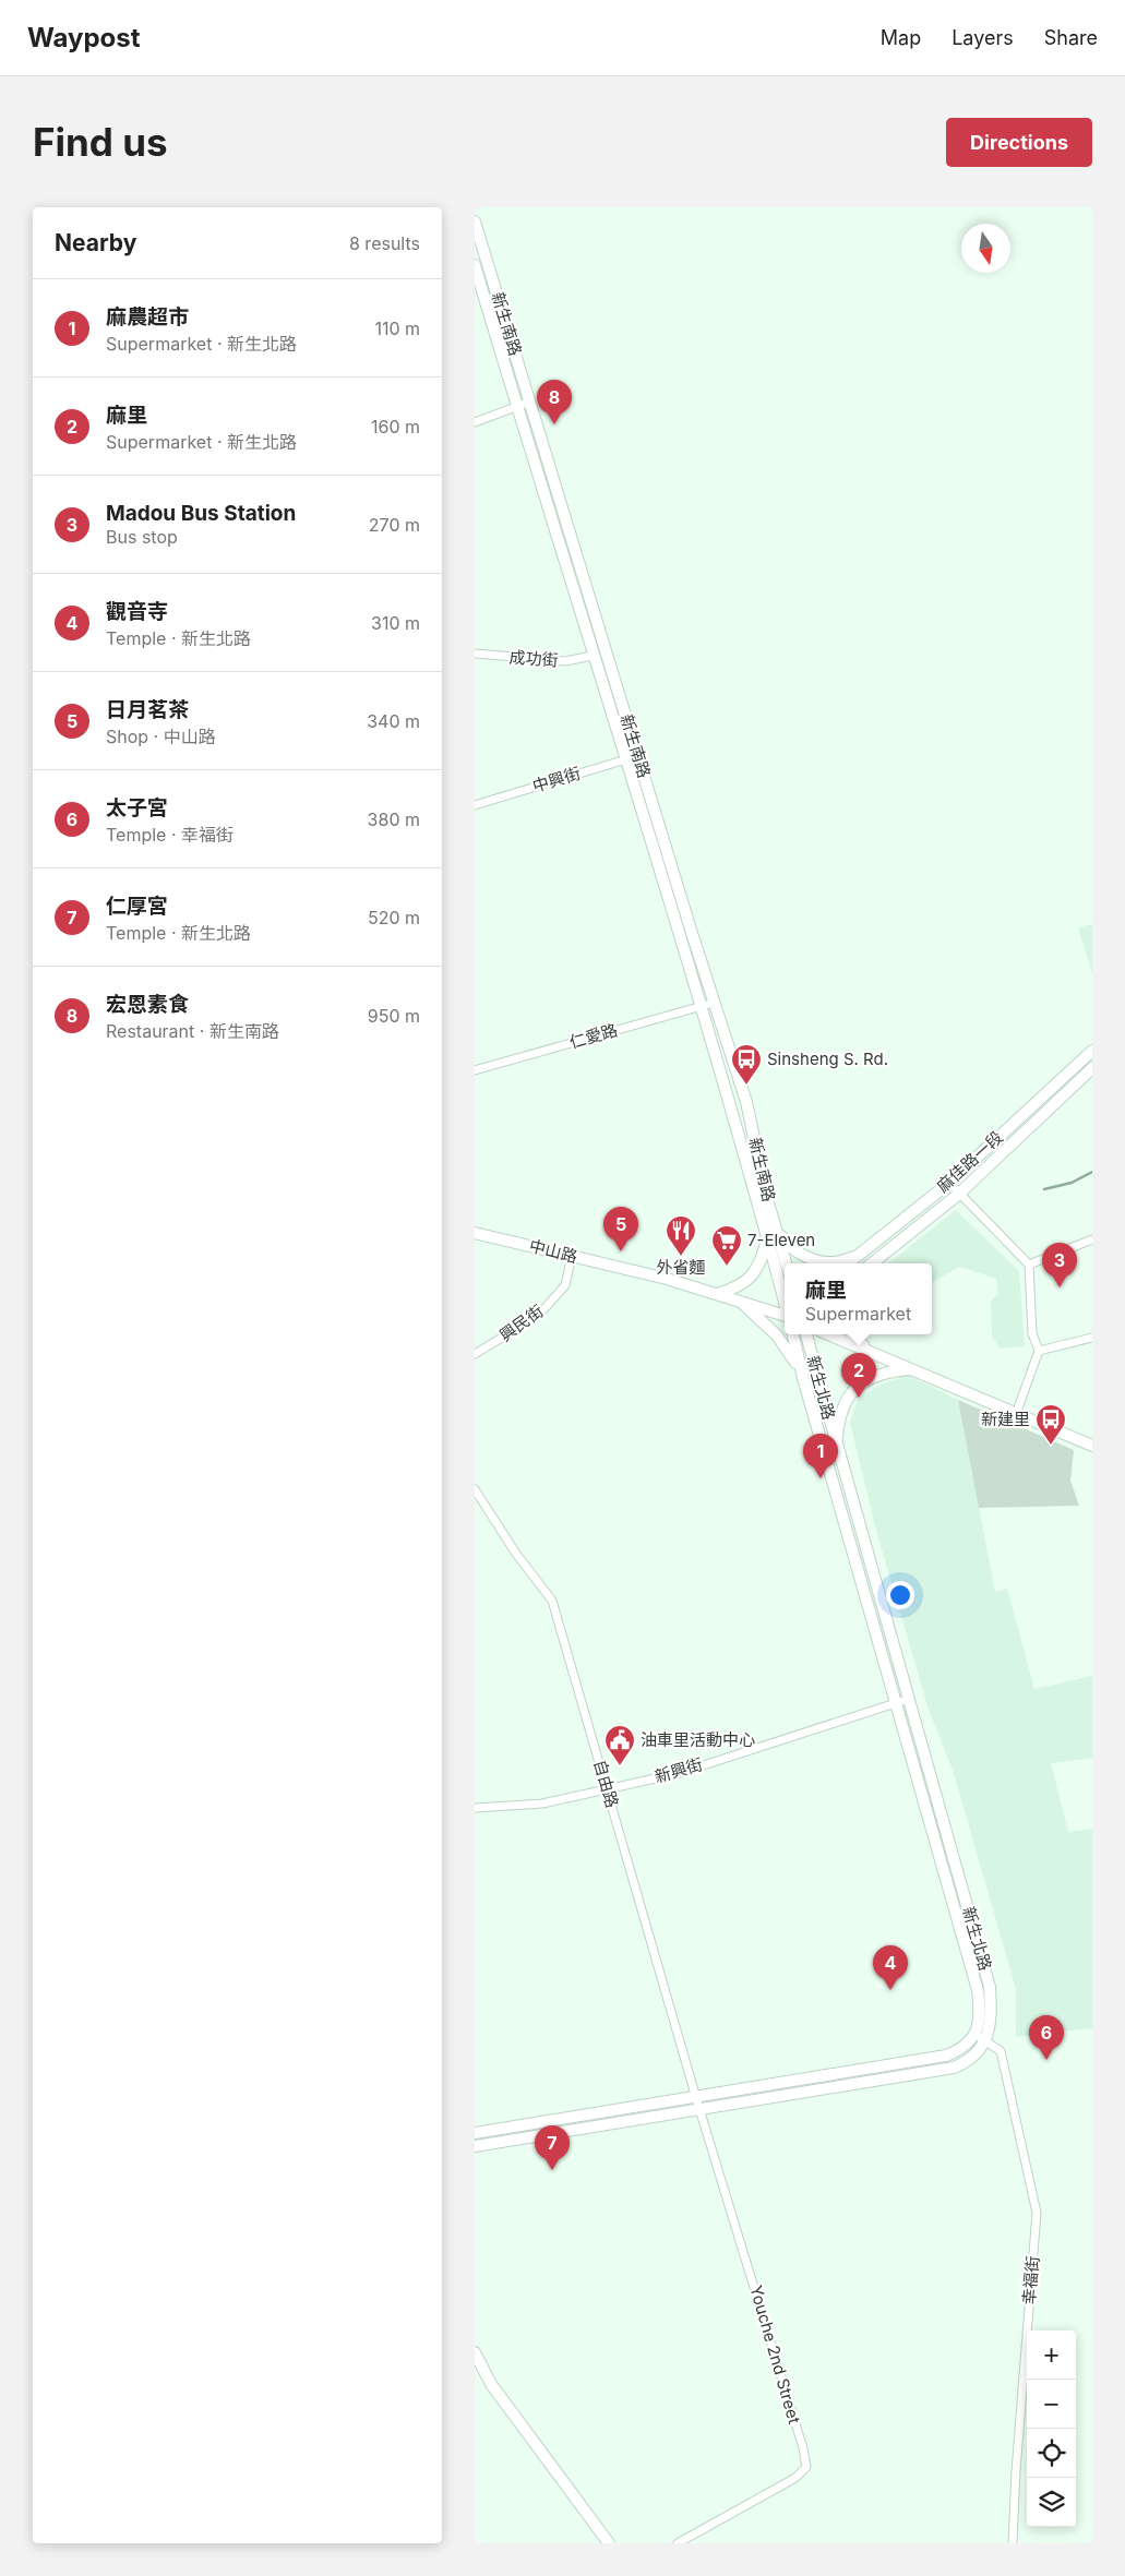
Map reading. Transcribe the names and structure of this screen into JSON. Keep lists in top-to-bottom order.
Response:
{
  "streets": {
    "main road": [
      "新生南路",
      "麻佳路一段",
      "中山路",
      "新生北路"
    ],
    "street": [
      "成功街",
      "中興街",
      "仁愛路",
      "興民街",
      "新興街",
      "自由路",
      "幸福街",
      "Youche 2nd Street"
    ]
  },
  "crossings": [
    ["新生南路", "成功街"],
    ["新生南路", "中興街"],
    ["新生南路", "仁愛路"],
    ["中山路", "興民街"],
    ["新生北路", "新興街"],
    ["新生北路", "幸福街"],
    ["新興街", "自由路"],
    ["自由路", "Youche 2nd Street"]
  ],
  "places": {
    "bus stop": ["Sinsheng S. Rd.", "新建里"],
    "restaurant": ["外省麵"],
    "supermarket": ["7-Eleven"],
    "public building": ["油車里活動中心"]
  },
  "north": "bottom",
  "page": {
    "header": "Waypost",
    "nav": ["Map", "Layers", "Share"],
    "buttons": "Directions",
    "title": "Find us",
    "heading": ["Nearby", "8 results"],
    "list": [
      {
        "mark": "1",
        "name": "麻農超市",
        "note": "Supermarket · 新生北路",
        "value": "110 m"
      },
      {
        "mark": "2",
        "name": "麻里",
        "note": "Supermarket · 新生北路",
        "value": "160 m"
      },
      {
        "mark": "3",
        "name": "Madou Bus Station",
        "note": "Bus stop",
        "value": "270 m"
      },
      {
        "mark": "4",
        "name": "觀音寺",
        "note": "Temple · 新生北路",
        "value": "310 m"
      },
      {
        "mark": "5",
        "name": "日月茗茶",
        "note": "Shop · 中山路",
        "value": "340 m"
      },
      {
        "mark": "6",
        "name": "太子宮",
        "note": "Temple · 幸福街",
        "value": "380 m"
      },
      {
        "mark": "7",
        "name": "仁厚宮",
        "note": "Temple · 新生北路",
        "value": "520 m"
      },
      {
        "mark": "8",
        "name": "宏恩素食",
        "note": "Restaurant · 新生南路",
        "value": "950 m"
      }
    ],
    "pins": [
      "8",
      "5",
      "3",
      "2",
      "1",
      "4",
      "6",
      "7"
    ],
    "popup": ["麻里", "Supermarket"],
    "map_buttons": ["+", "−"]
  }
}
